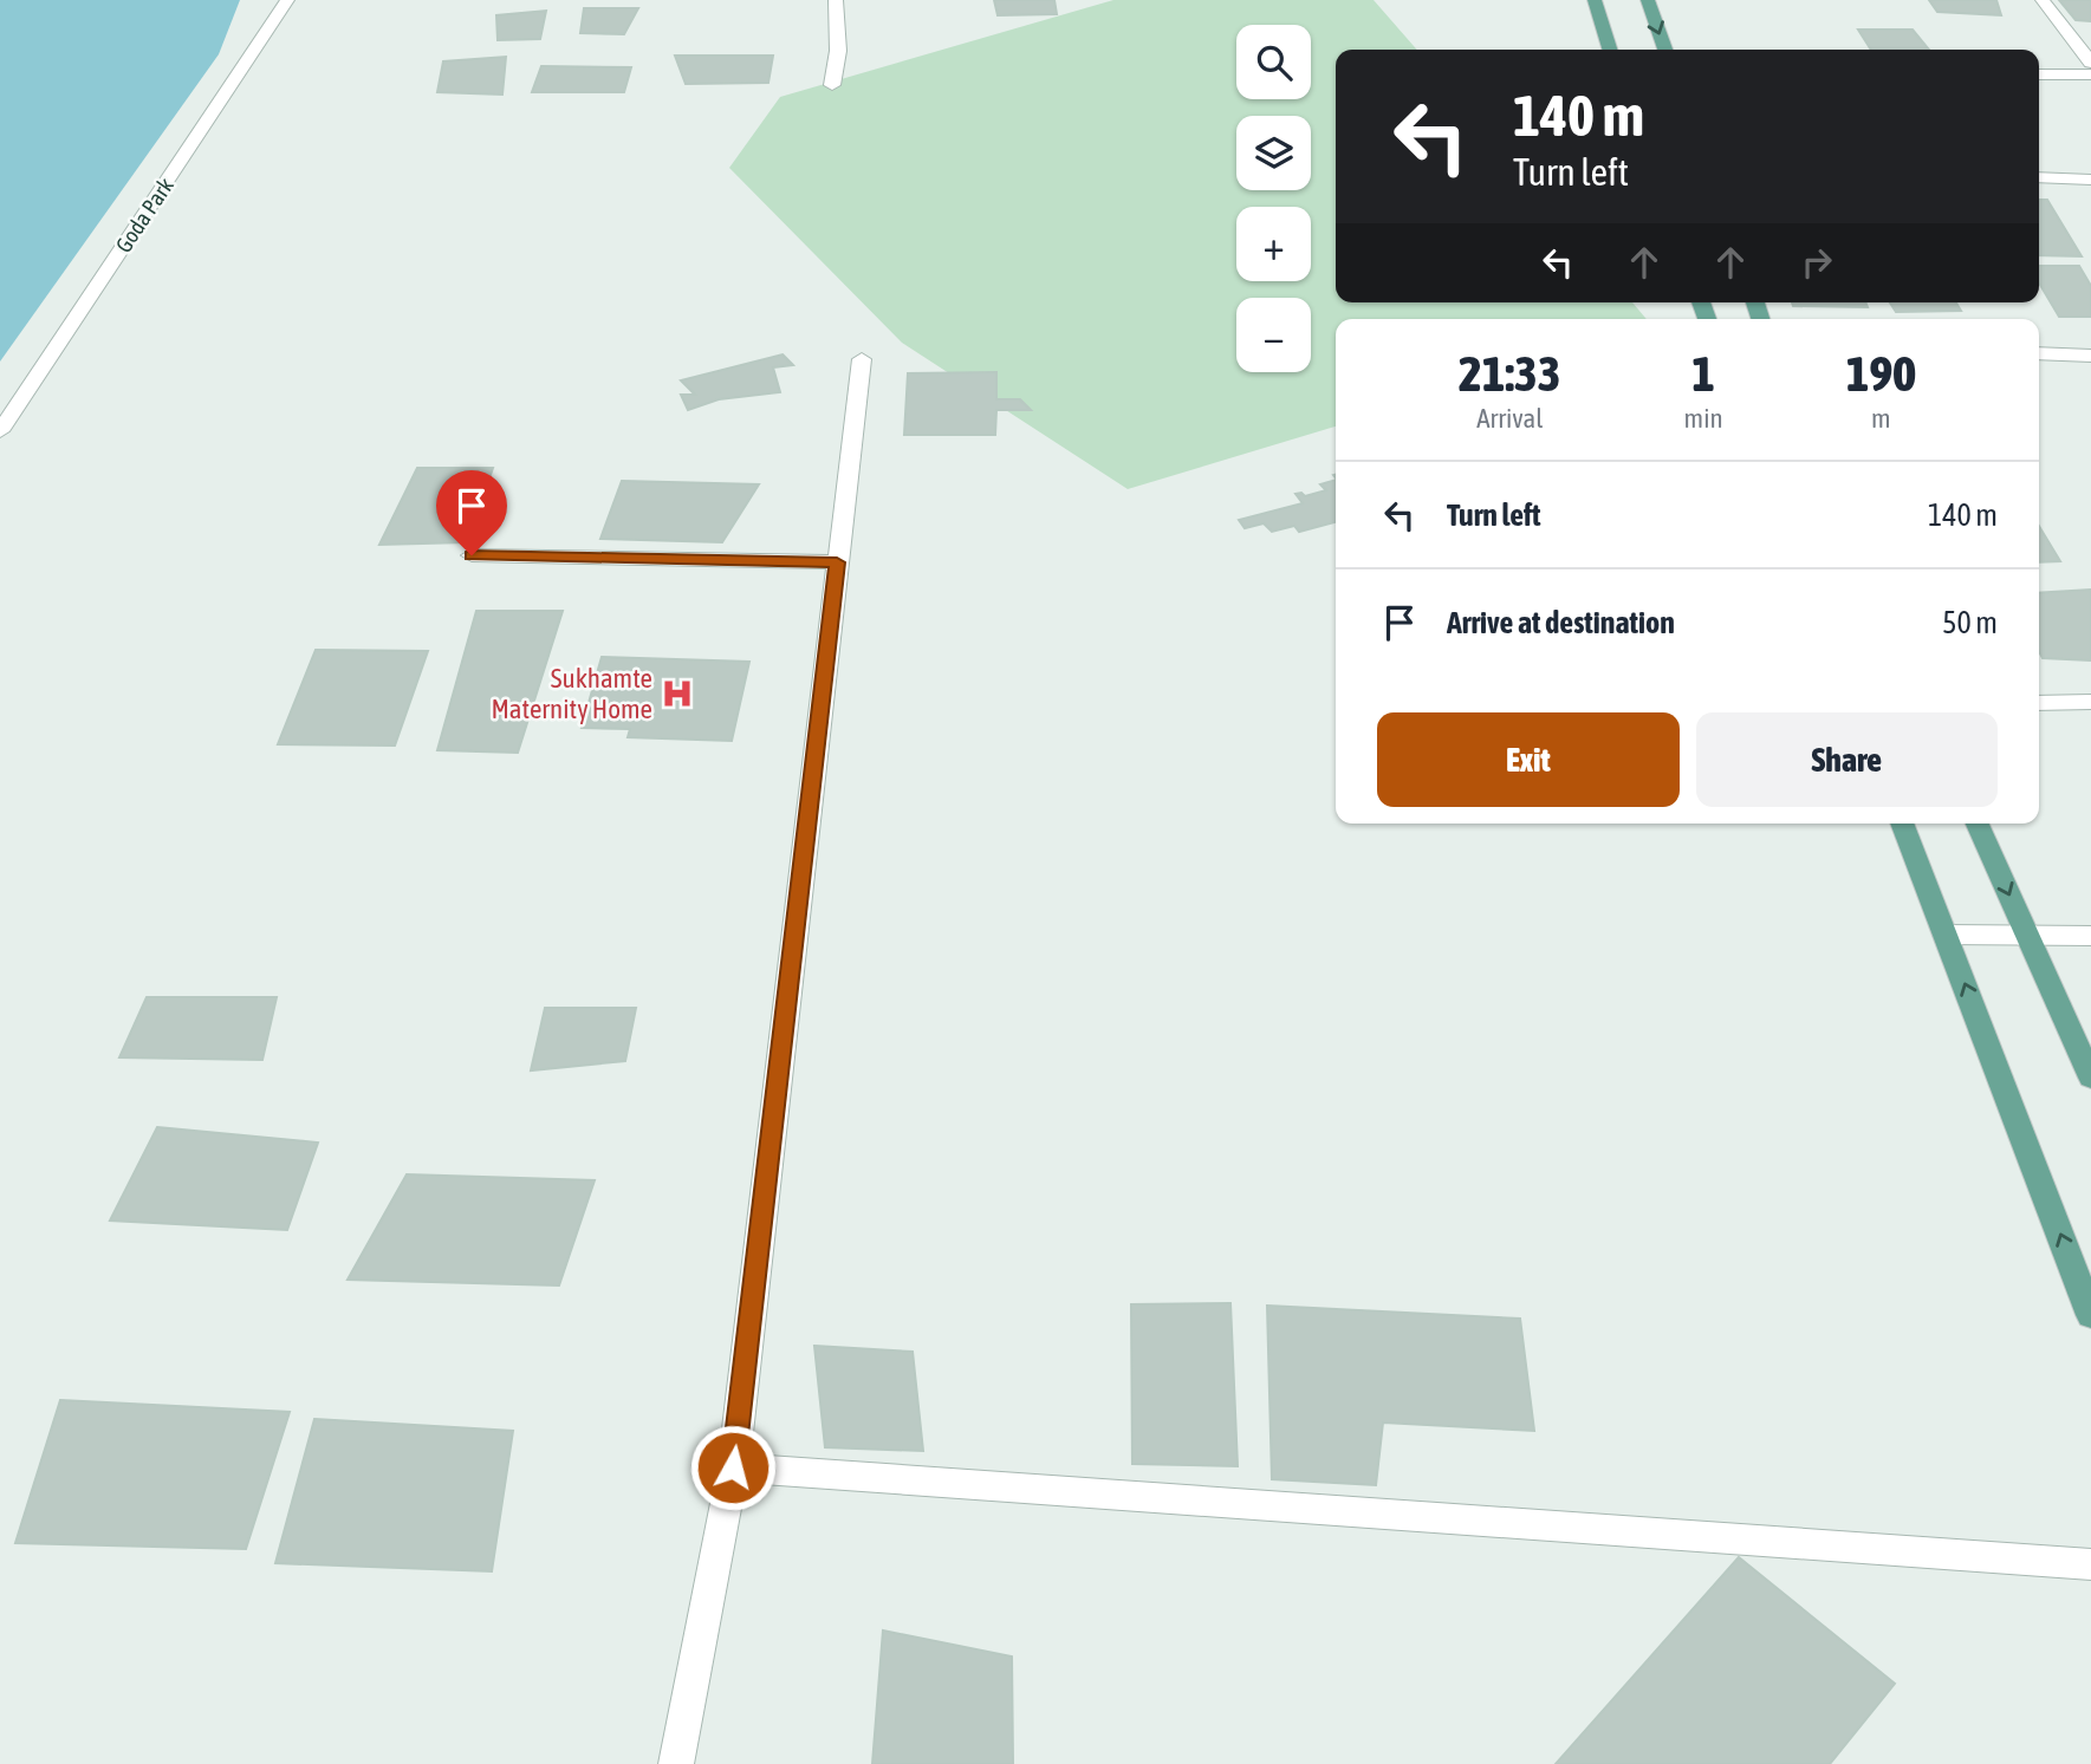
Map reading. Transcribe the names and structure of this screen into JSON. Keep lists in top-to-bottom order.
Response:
{
  "streets": {
    "street": ["Goda Park"]
  },
  "places": {
    "hospital": ["Sukhamte Maternity Home"]
  },
  "page": {
    "map_buttons": ["+", "−"],
    "turn": ["140 m", "Turn left"],
    "eta": [
      "21:33",
      "Arrival",
      "1",
      "min",
      "190",
      "m"
    ],
    "list": [
      {
        "name": "Turn left",
        "value": "140 m"
      },
      {
        "name": "Arrive at destination",
        "value": "50 m"
      }
    ],
    "buttons": ["Exit", "Share"]
  }
}
